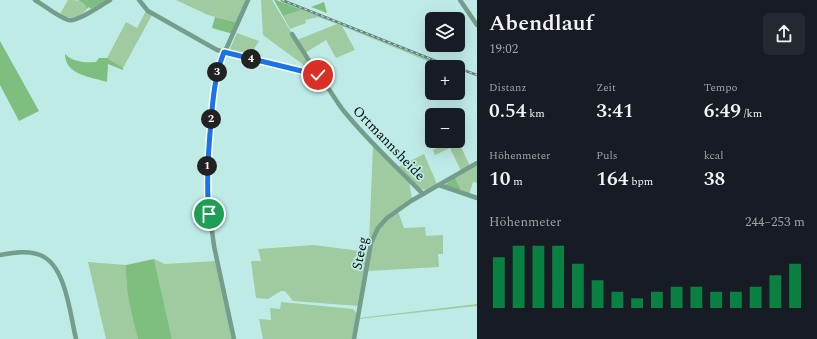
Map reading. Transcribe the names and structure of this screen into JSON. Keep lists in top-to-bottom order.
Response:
{
  "streets": {
    "street": ["Ortmannsheide", "Steeg"]
  },
  "crossings": [
    ["Ortmannsheide", "Steeg"]
  ],
  "page": {
    "heading": ["Abendlauf", "19:02"],
    "map_buttons": ["+", "−"],
    "pins": [
      "4",
      "3",
      "2",
      "1"
    ],
    "stats": [
      ["Distanz", "0.54 km"],
      ["Zeit", "3:41"],
      ["Tempo", "6:49 /km"],
      ["Höhenmeter", "10 m"],
      ["Puls", "164 bpm"],
      ["kcal", "38"]
    ],
    "chart": ["Höhenmeter", "244–253 m"]
  }
}
